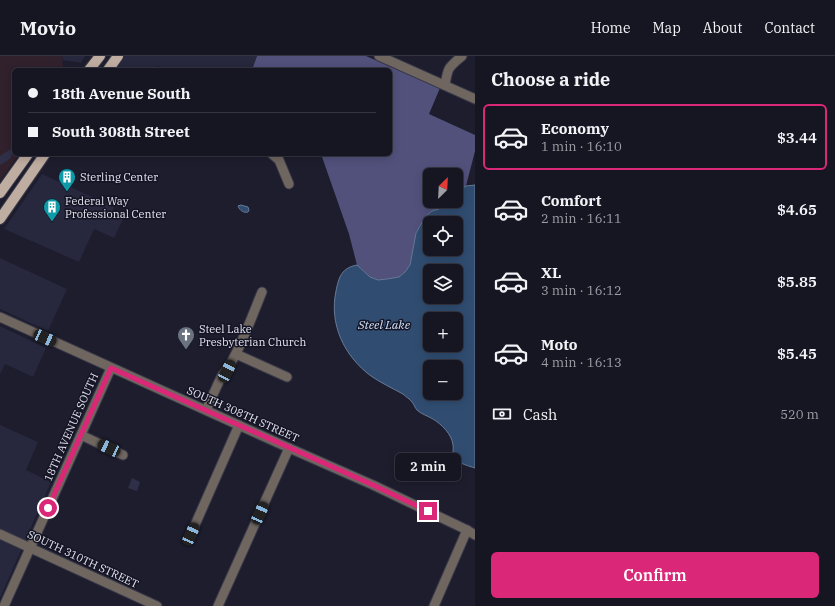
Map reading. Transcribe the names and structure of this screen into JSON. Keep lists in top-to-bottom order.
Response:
{
  "streets": {
    "street": ["SOUTH 308TH STREET", "18TH AVENUE SOUTH", "SOUTH 310TH STREET"]
  },
  "crossings": [
    ["SOUTH 308TH STREET", "18TH AVENUE SOUTH"],
    ["18TH AVENUE SOUTH", "SOUTH 310TH STREET"]
  ],
  "water": ["Steel Lake"],
  "places": {
    "building": ["Sterling Center", "Federal Way Professional Center"],
    "church": ["Steel Lake Presbyterian Church"]
  },
  "north": "top right",
  "page": {
    "header": "Movio",
    "nav": [
      "Home",
      "Map",
      "About",
      "Contact"
    ],
    "heading": "Choose a ride",
    "banner": ["18th Avenue South", "South 308th Street"],
    "list": [
      {
        "name": "Economy",
        "note": "1 min · 16:10",
        "value": "$3.44"
      },
      {
        "name": "Comfort",
        "note": "2 min · 16:11",
        "value": "$4.65"
      },
      {
        "name": "XL",
        "note": "3 min · 16:12",
        "value": "$5.85"
      },
      {
        "name": "Moto",
        "note": "4 min · 16:13",
        "value": "$5.45"
      }
    ],
    "map_buttons": ["+", "−"],
    "pay": ["Cash", "520 m"],
    "bubble": "2 min",
    "buttons": "Confirm"
  }
}
